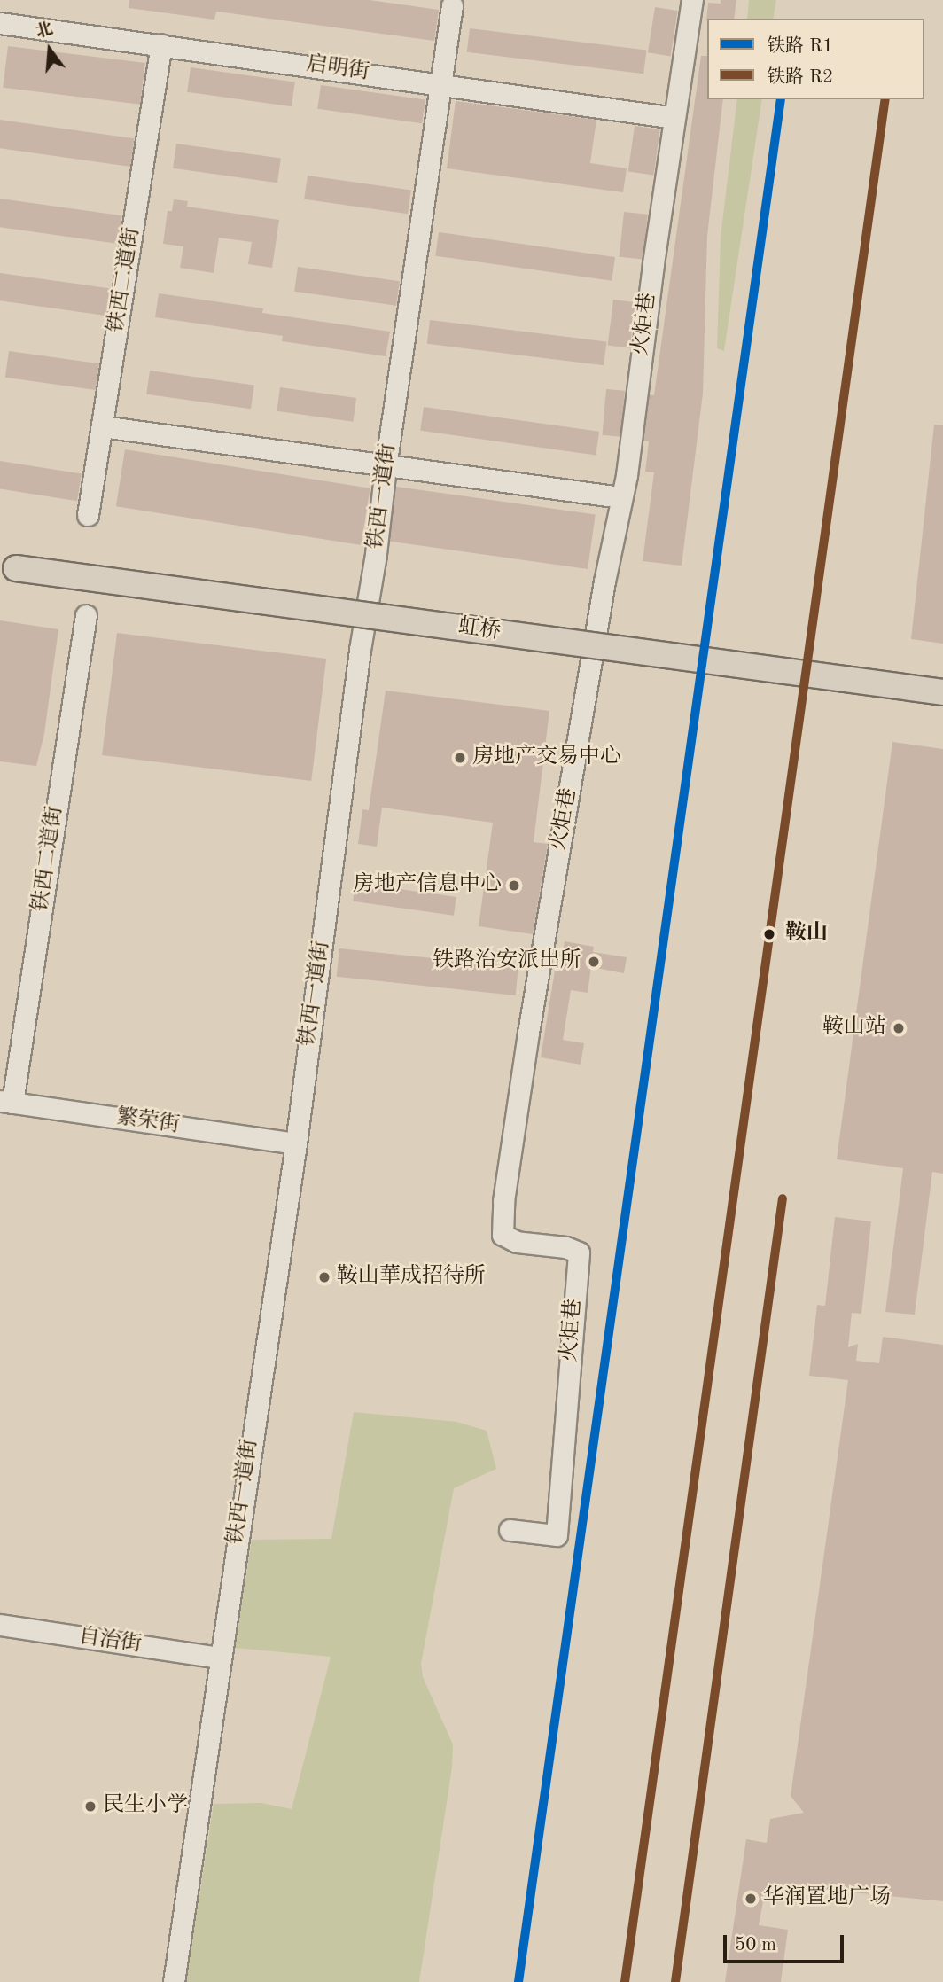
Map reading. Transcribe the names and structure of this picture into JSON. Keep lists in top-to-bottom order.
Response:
{
  "streets": {
    "main road": ["虹桥"],
    "street": [
      "启明街",
      "铁西二道街",
      "火炬巷",
      "铁西一道街",
      "繁荣街",
      "自治街"
    ]
  },
  "crossings": [
    ["启明街", "铁西二道街"],
    ["启明街", "火炬巷"],
    ["启明街", "铁西一道街"],
    ["铁西二道街", "繁荣街"],
    ["铁西一道街", "繁荣街"],
    ["铁西一道街", "自治街"]
  ],
  "places": [
    "房地产交易中心",
    "房地产信息中心",
    "鞍山",
    "铁路治安派出所",
    "鞍山站",
    "鞍山華成招待所",
    "民生小学",
    "华润置地广场"
  ],
  "lines": ["rail line R1", "rail line R2"],
  "legend": ["铁路 R1", "铁路 R2"],
  "scale_bar": "50 m",
  "north": "top"
}
